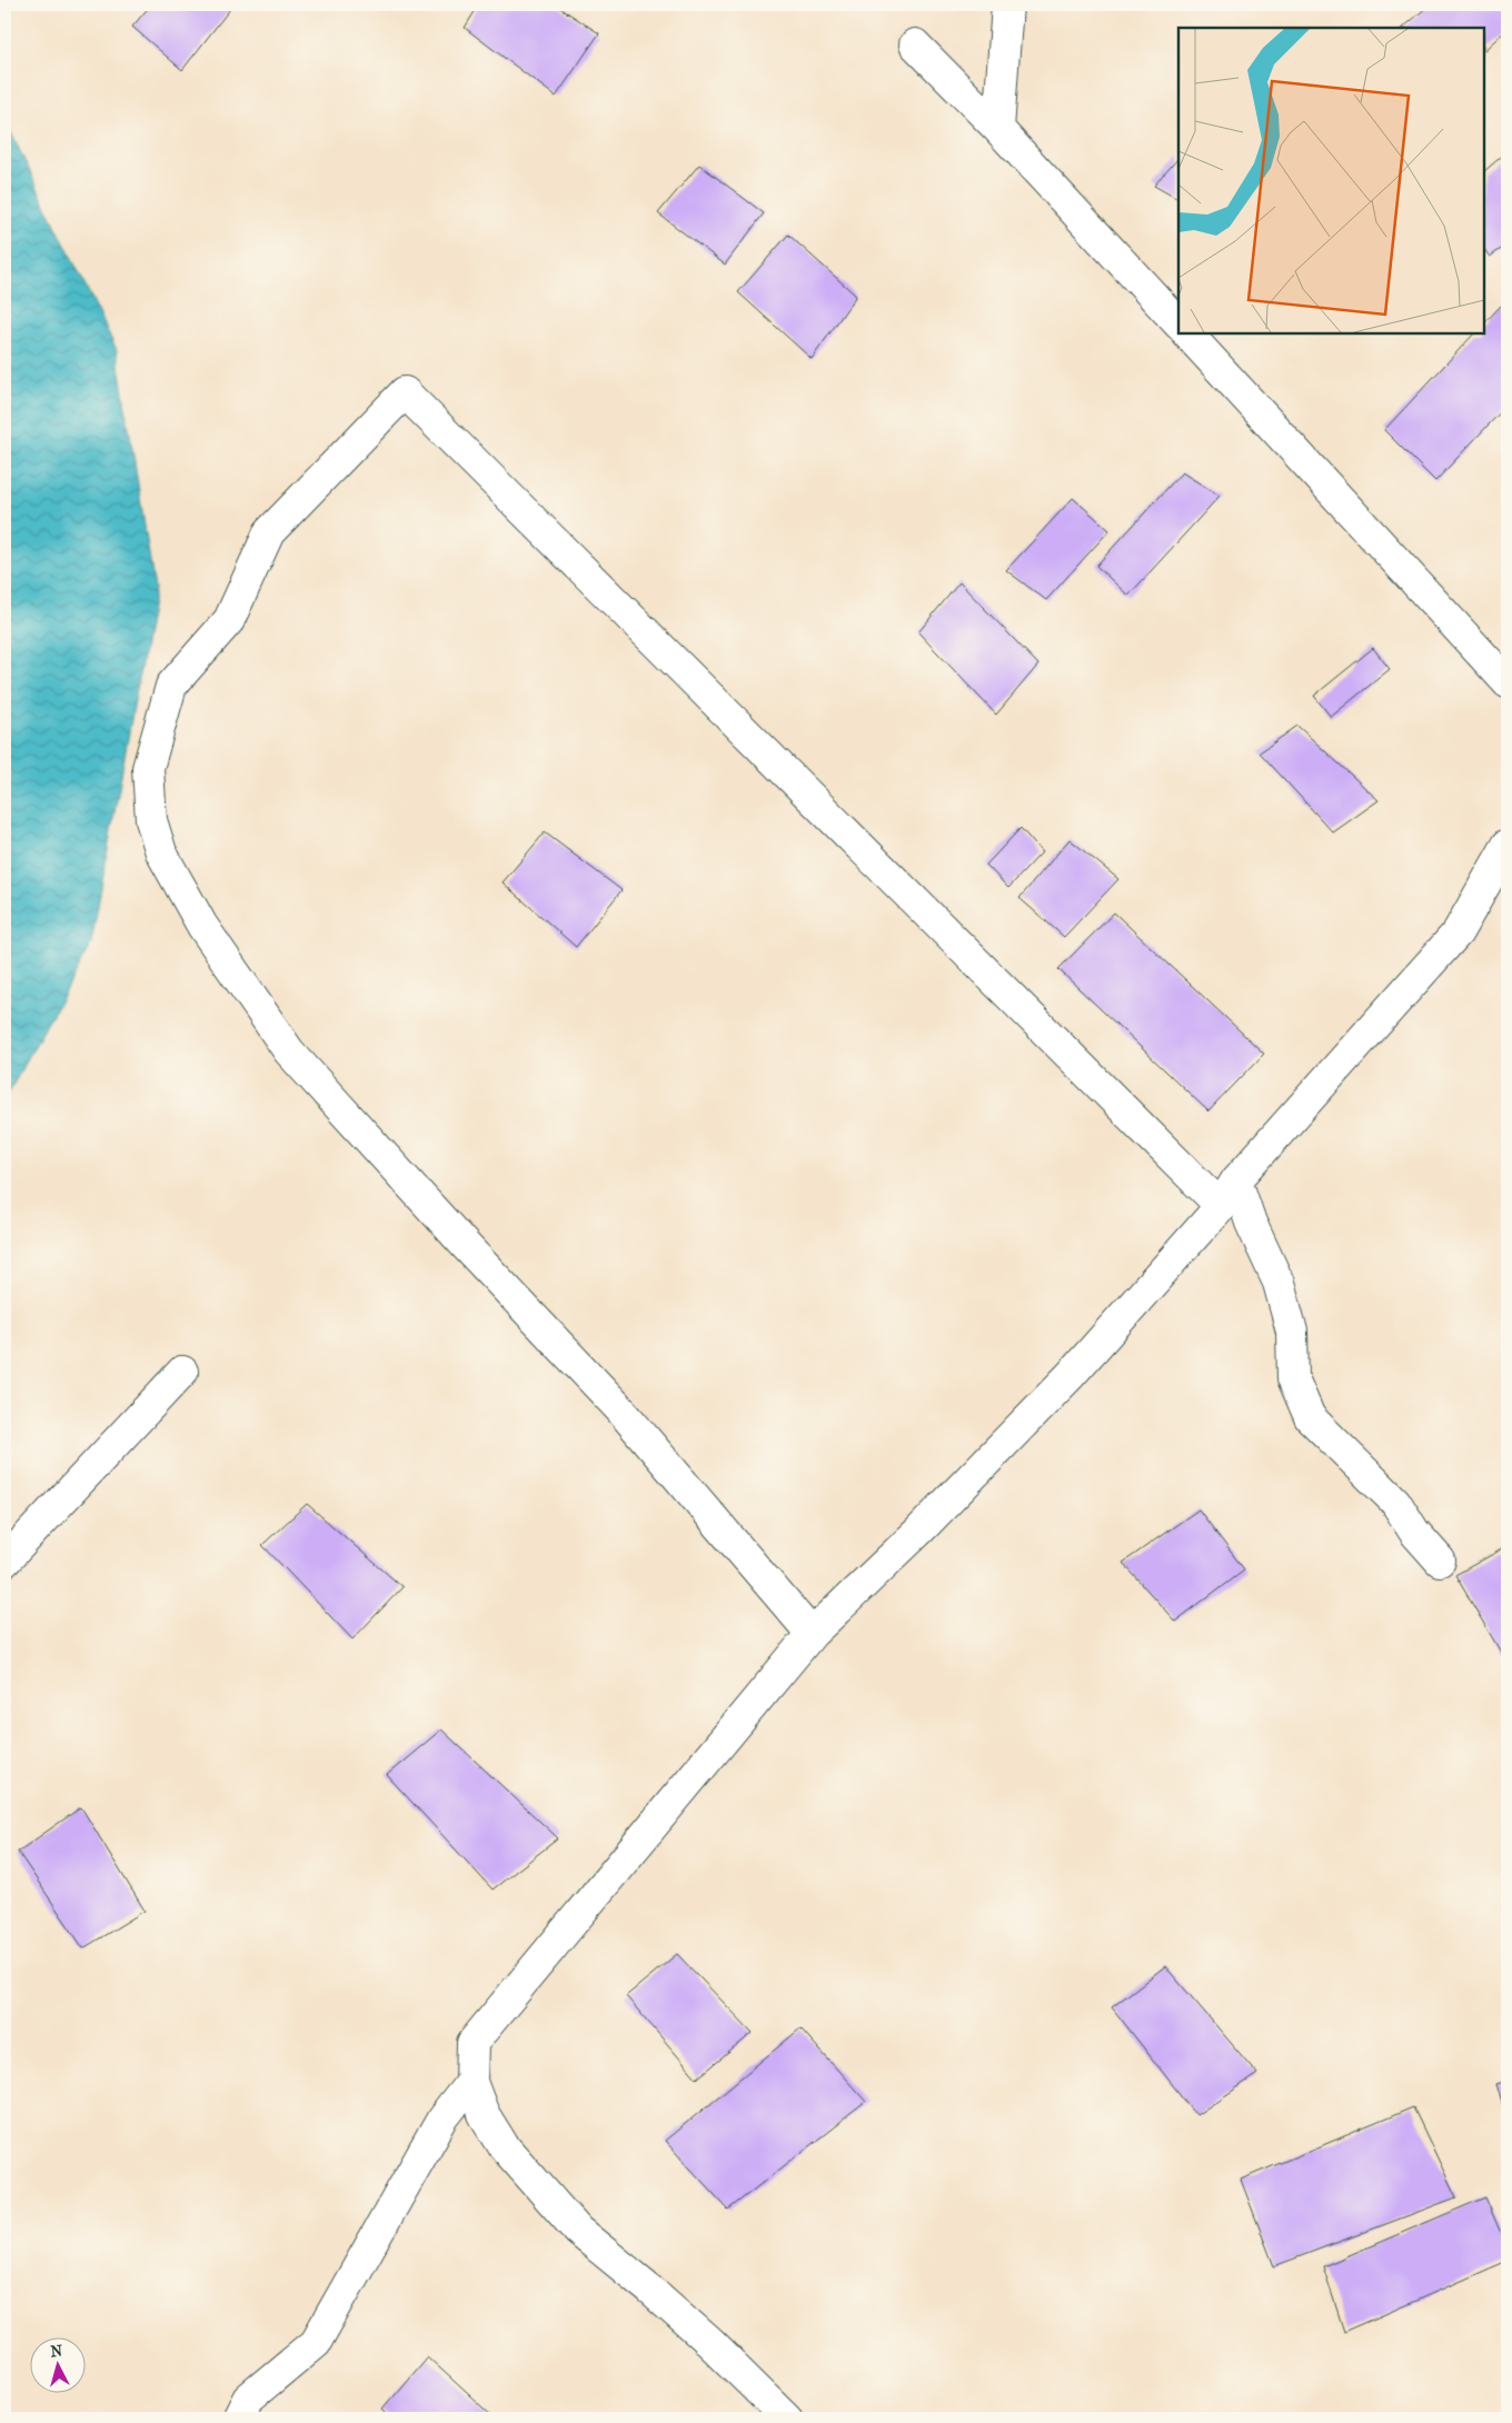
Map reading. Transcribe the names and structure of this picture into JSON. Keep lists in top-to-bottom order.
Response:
{
  "north": "top"
}
